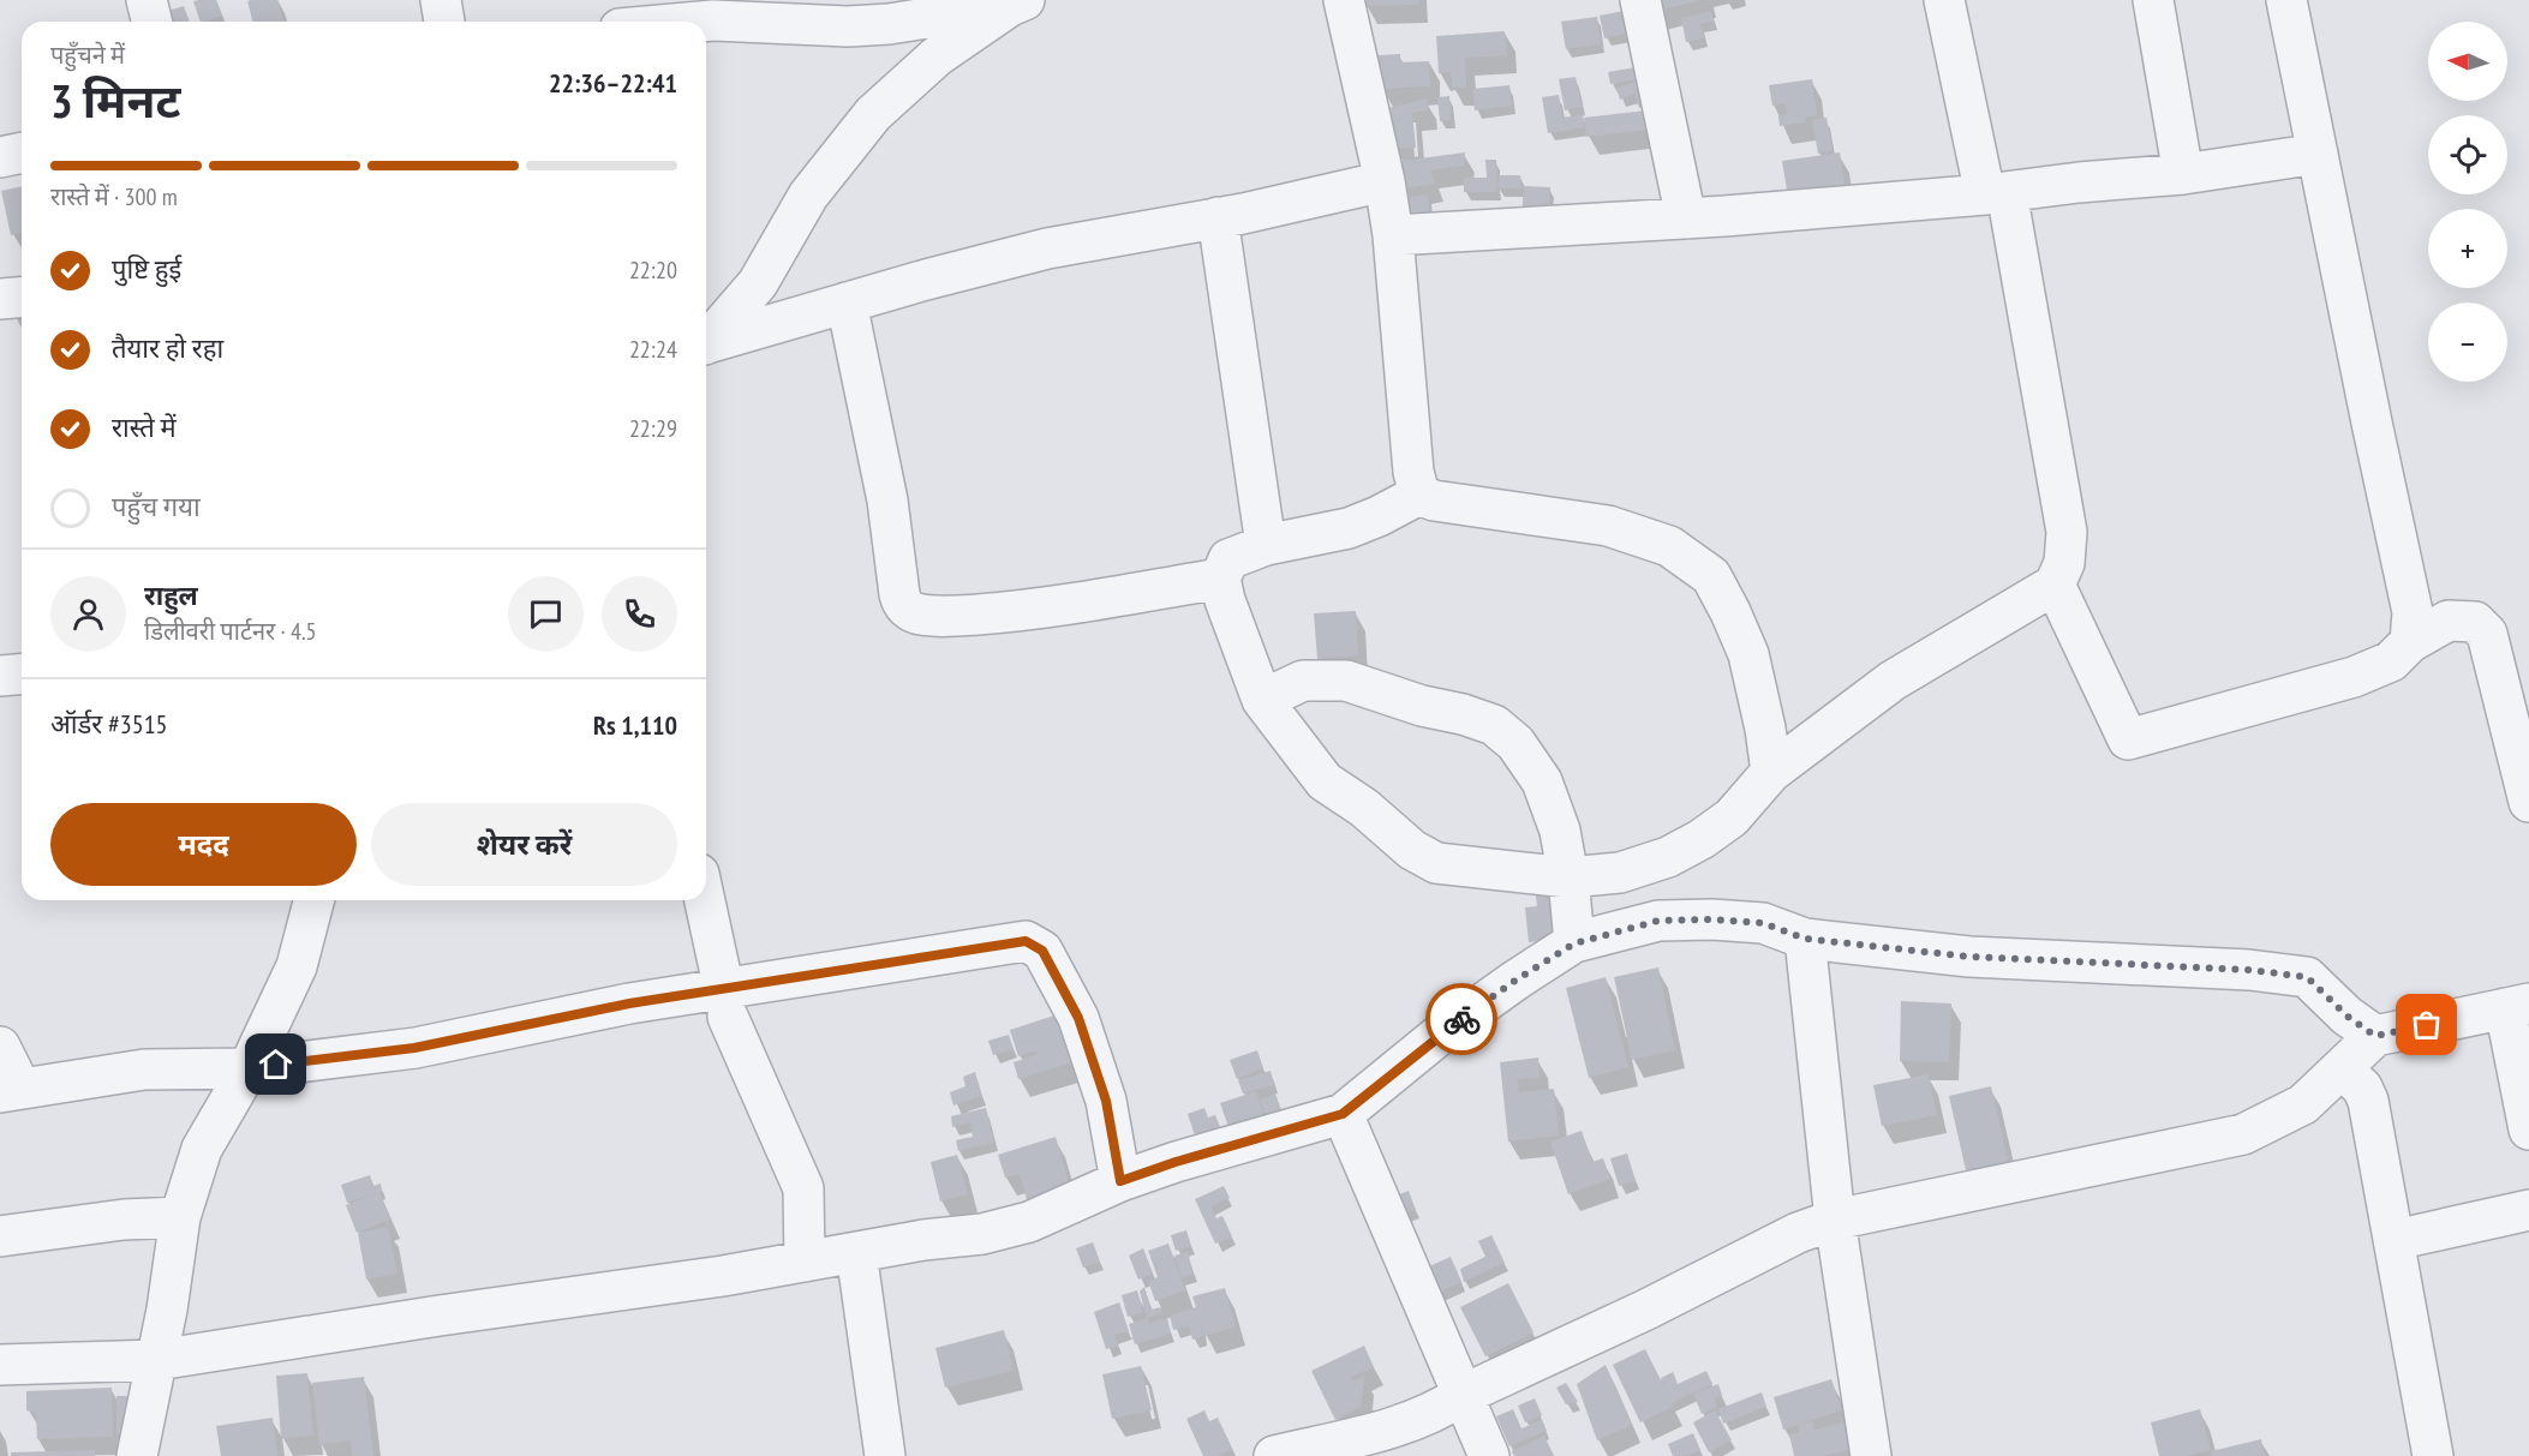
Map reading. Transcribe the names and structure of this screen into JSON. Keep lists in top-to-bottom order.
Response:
{
  "north": "left",
  "page": {
    "map_buttons": ["+", "−"],
    "heading": ["3 मिनट", "पहुँचने में", "22:36–22:41"],
    "panel": [
      "राहुल",
      "डिलीवरी पार्टनर · 4.5",
      "ऑर्डर #3515",
      "Rs 1,110"
    ],
    "bar": "रास्ते में · 300 m",
    "list": [
      ["पुष्टि हुई", "22:20"],
      ["तैयार हो रहा", "22:24"],
      ["रास्ते में", "22:29"],
      "पहुँच गया"
    ],
    "buttons": ["मदद", "शेयर करें"]
  }
}
